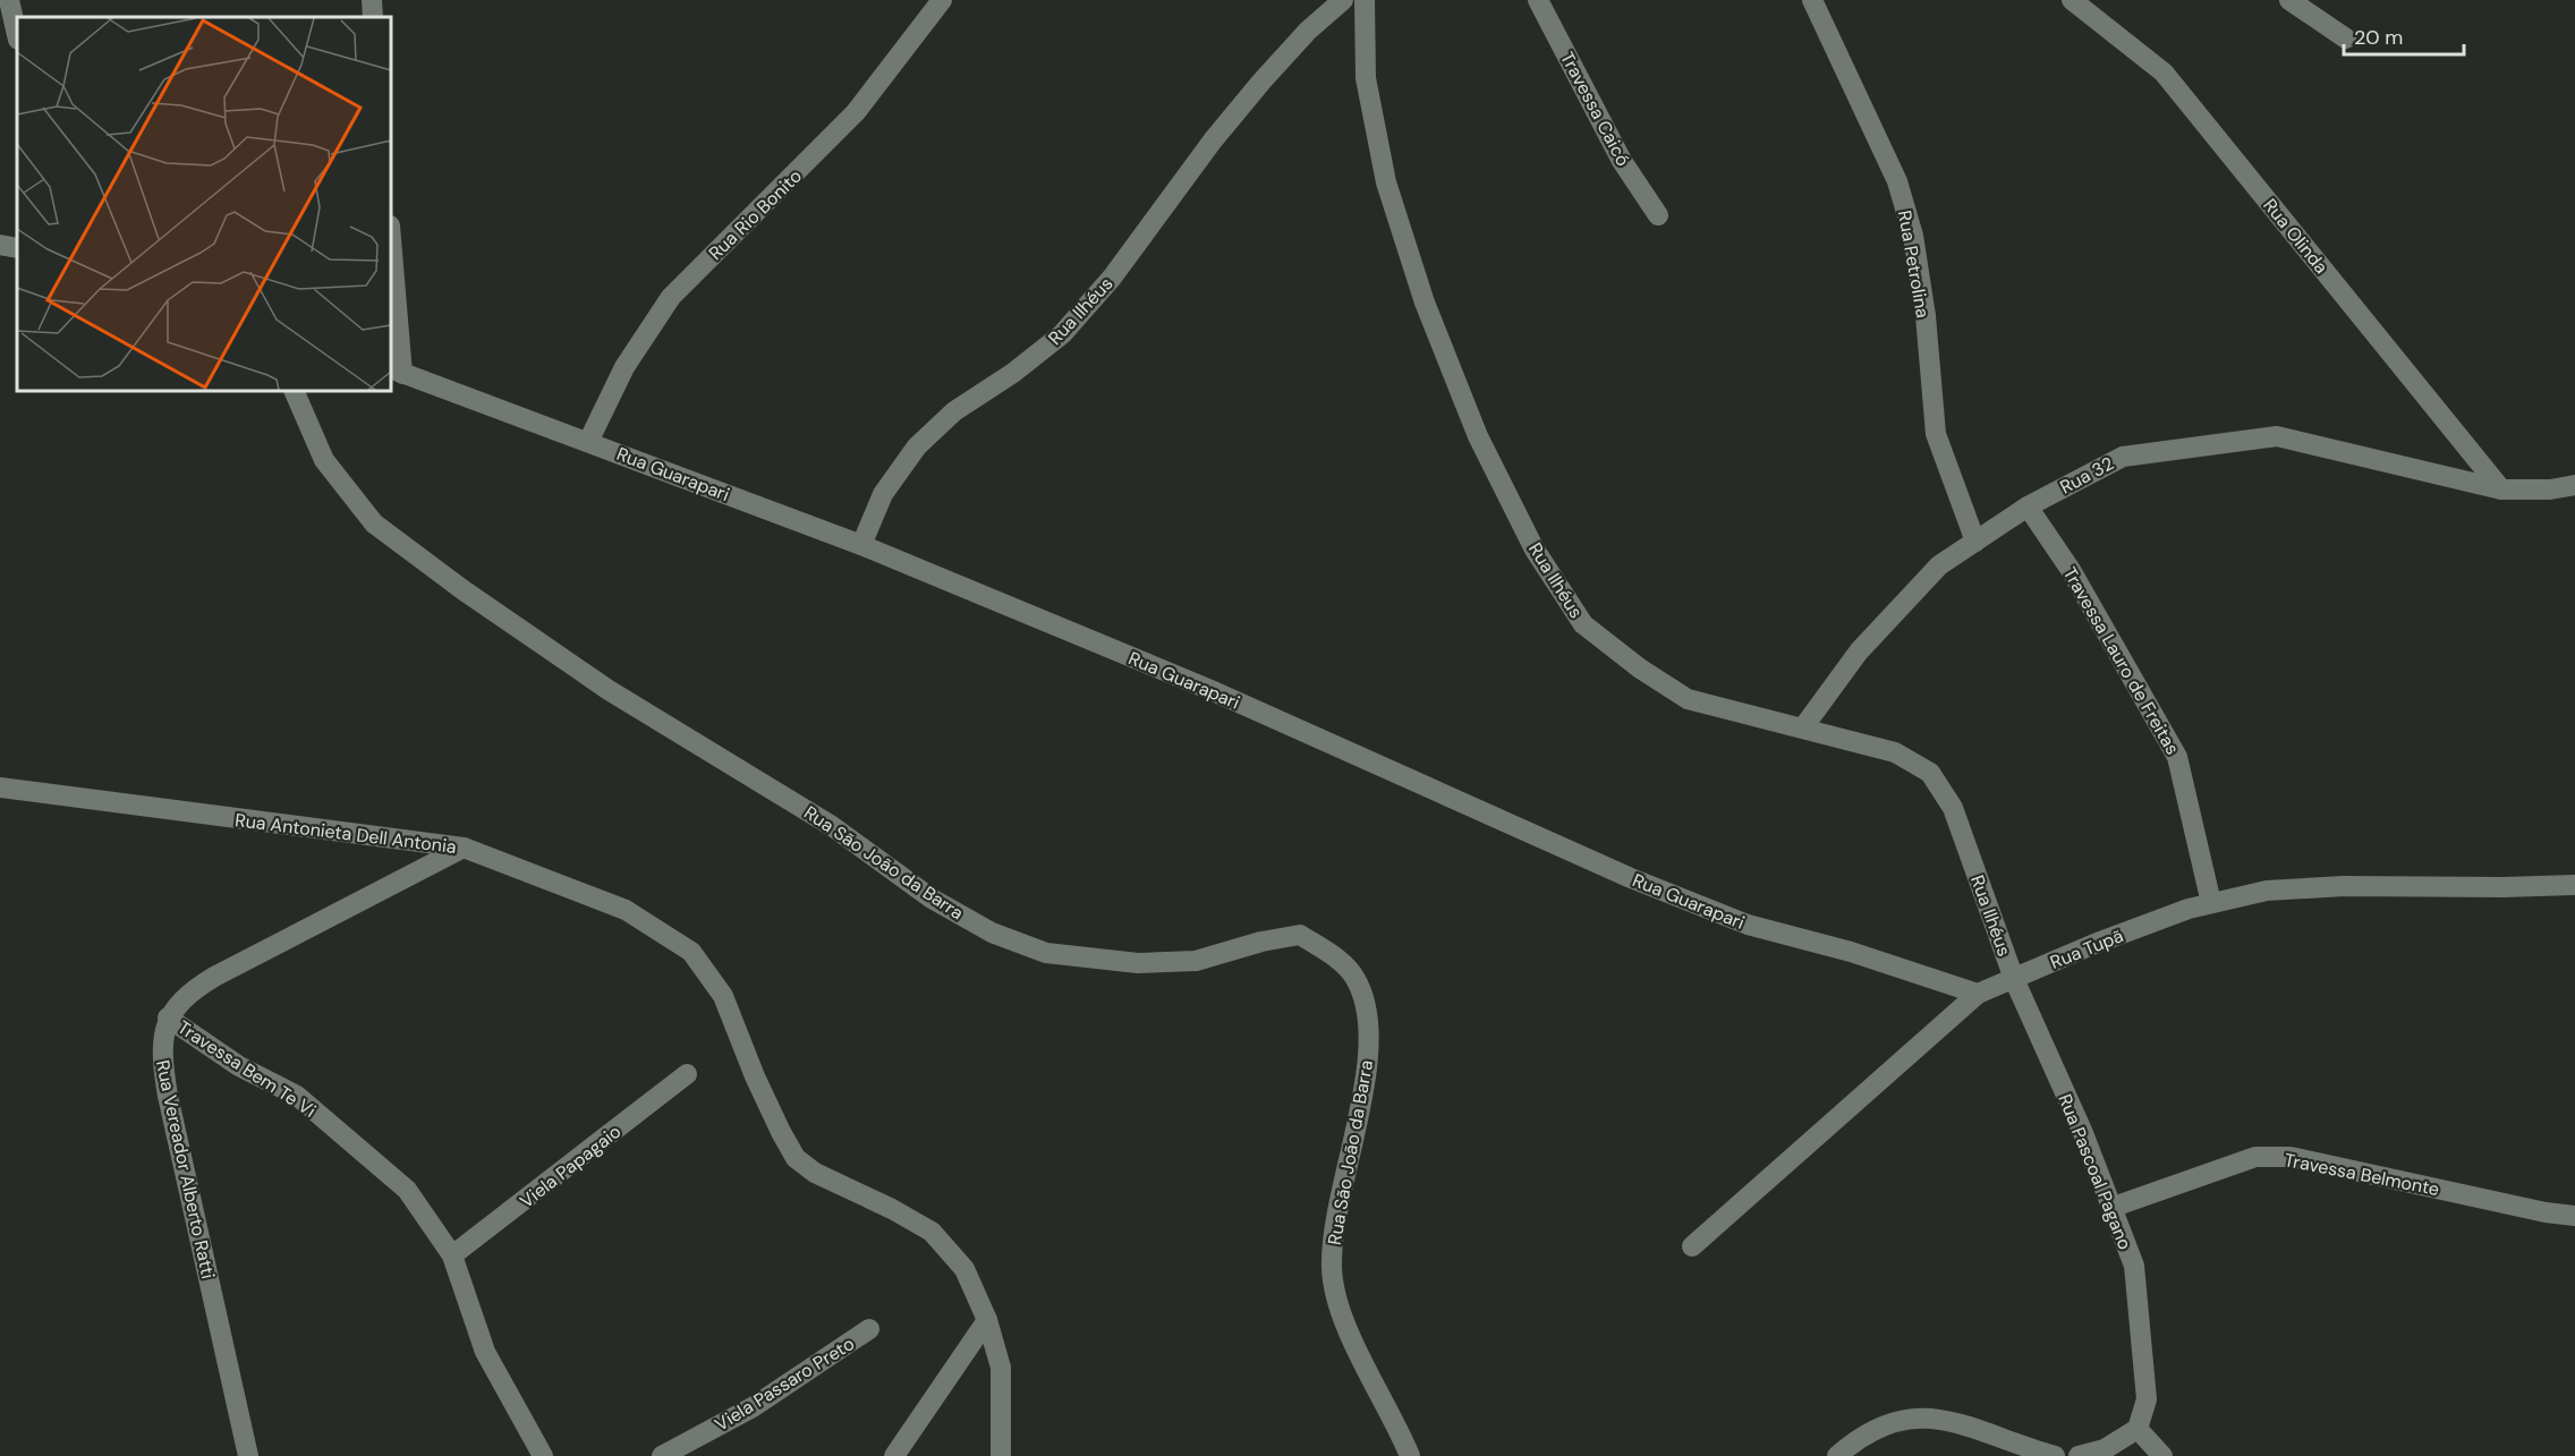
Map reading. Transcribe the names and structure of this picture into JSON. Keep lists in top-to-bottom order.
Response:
{
  "streets": {
    "street": [
      "Travessa Caicó",
      "Rua Rio Bonito",
      "Rua Olinda",
      "Rua Petrolina",
      "Rua Ilhéus",
      "Rua Guarapari",
      "Rua 32",
      "Travessa Lauro de Freitas",
      "Rua Antonieta Dell Antonia",
      "Rua São João da Barra",
      "Rua Tupã",
      "Travessa Bem Te Vi",
      "Viela Papagaio",
      "Rua Vereador Alberto Ratti",
      "Rua Pascoal Pagano",
      "Travessa Belmonte",
      "Viela Passaro Preto"
    ]
  },
  "crossings": [
    ["Rua Rio Bonito", "Rua Guarapari"],
    ["Rua Olinda", "Rua 32"],
    ["Rua Petrolina", "Rua 32"],
    ["Rua Ilhéus", "Rua Guarapari"],
    ["Rua Ilhéus", "Rua 32"],
    ["Rua Ilhéus", "Rua Tupã"],
    ["Rua Ilhéus", "Rua Pascoal Pagano"],
    ["Rua Guarapari", "Rua Tupã"],
    ["Rua 32", "Travessa Lauro de Freitas"],
    ["Travessa Lauro de Freitas", "Rua Tupã"],
    ["Rua Tupã", "Rua Pascoal Pagano"],
    ["Travessa Bem Te Vi", "Viela Papagaio"],
    ["Travessa Bem Te Vi", "Rua Vereador Alberto Ratti"],
    ["Rua Pascoal Pagano", "Travessa Belmonte"]
  ],
  "scale_bar": "20 m"
}
